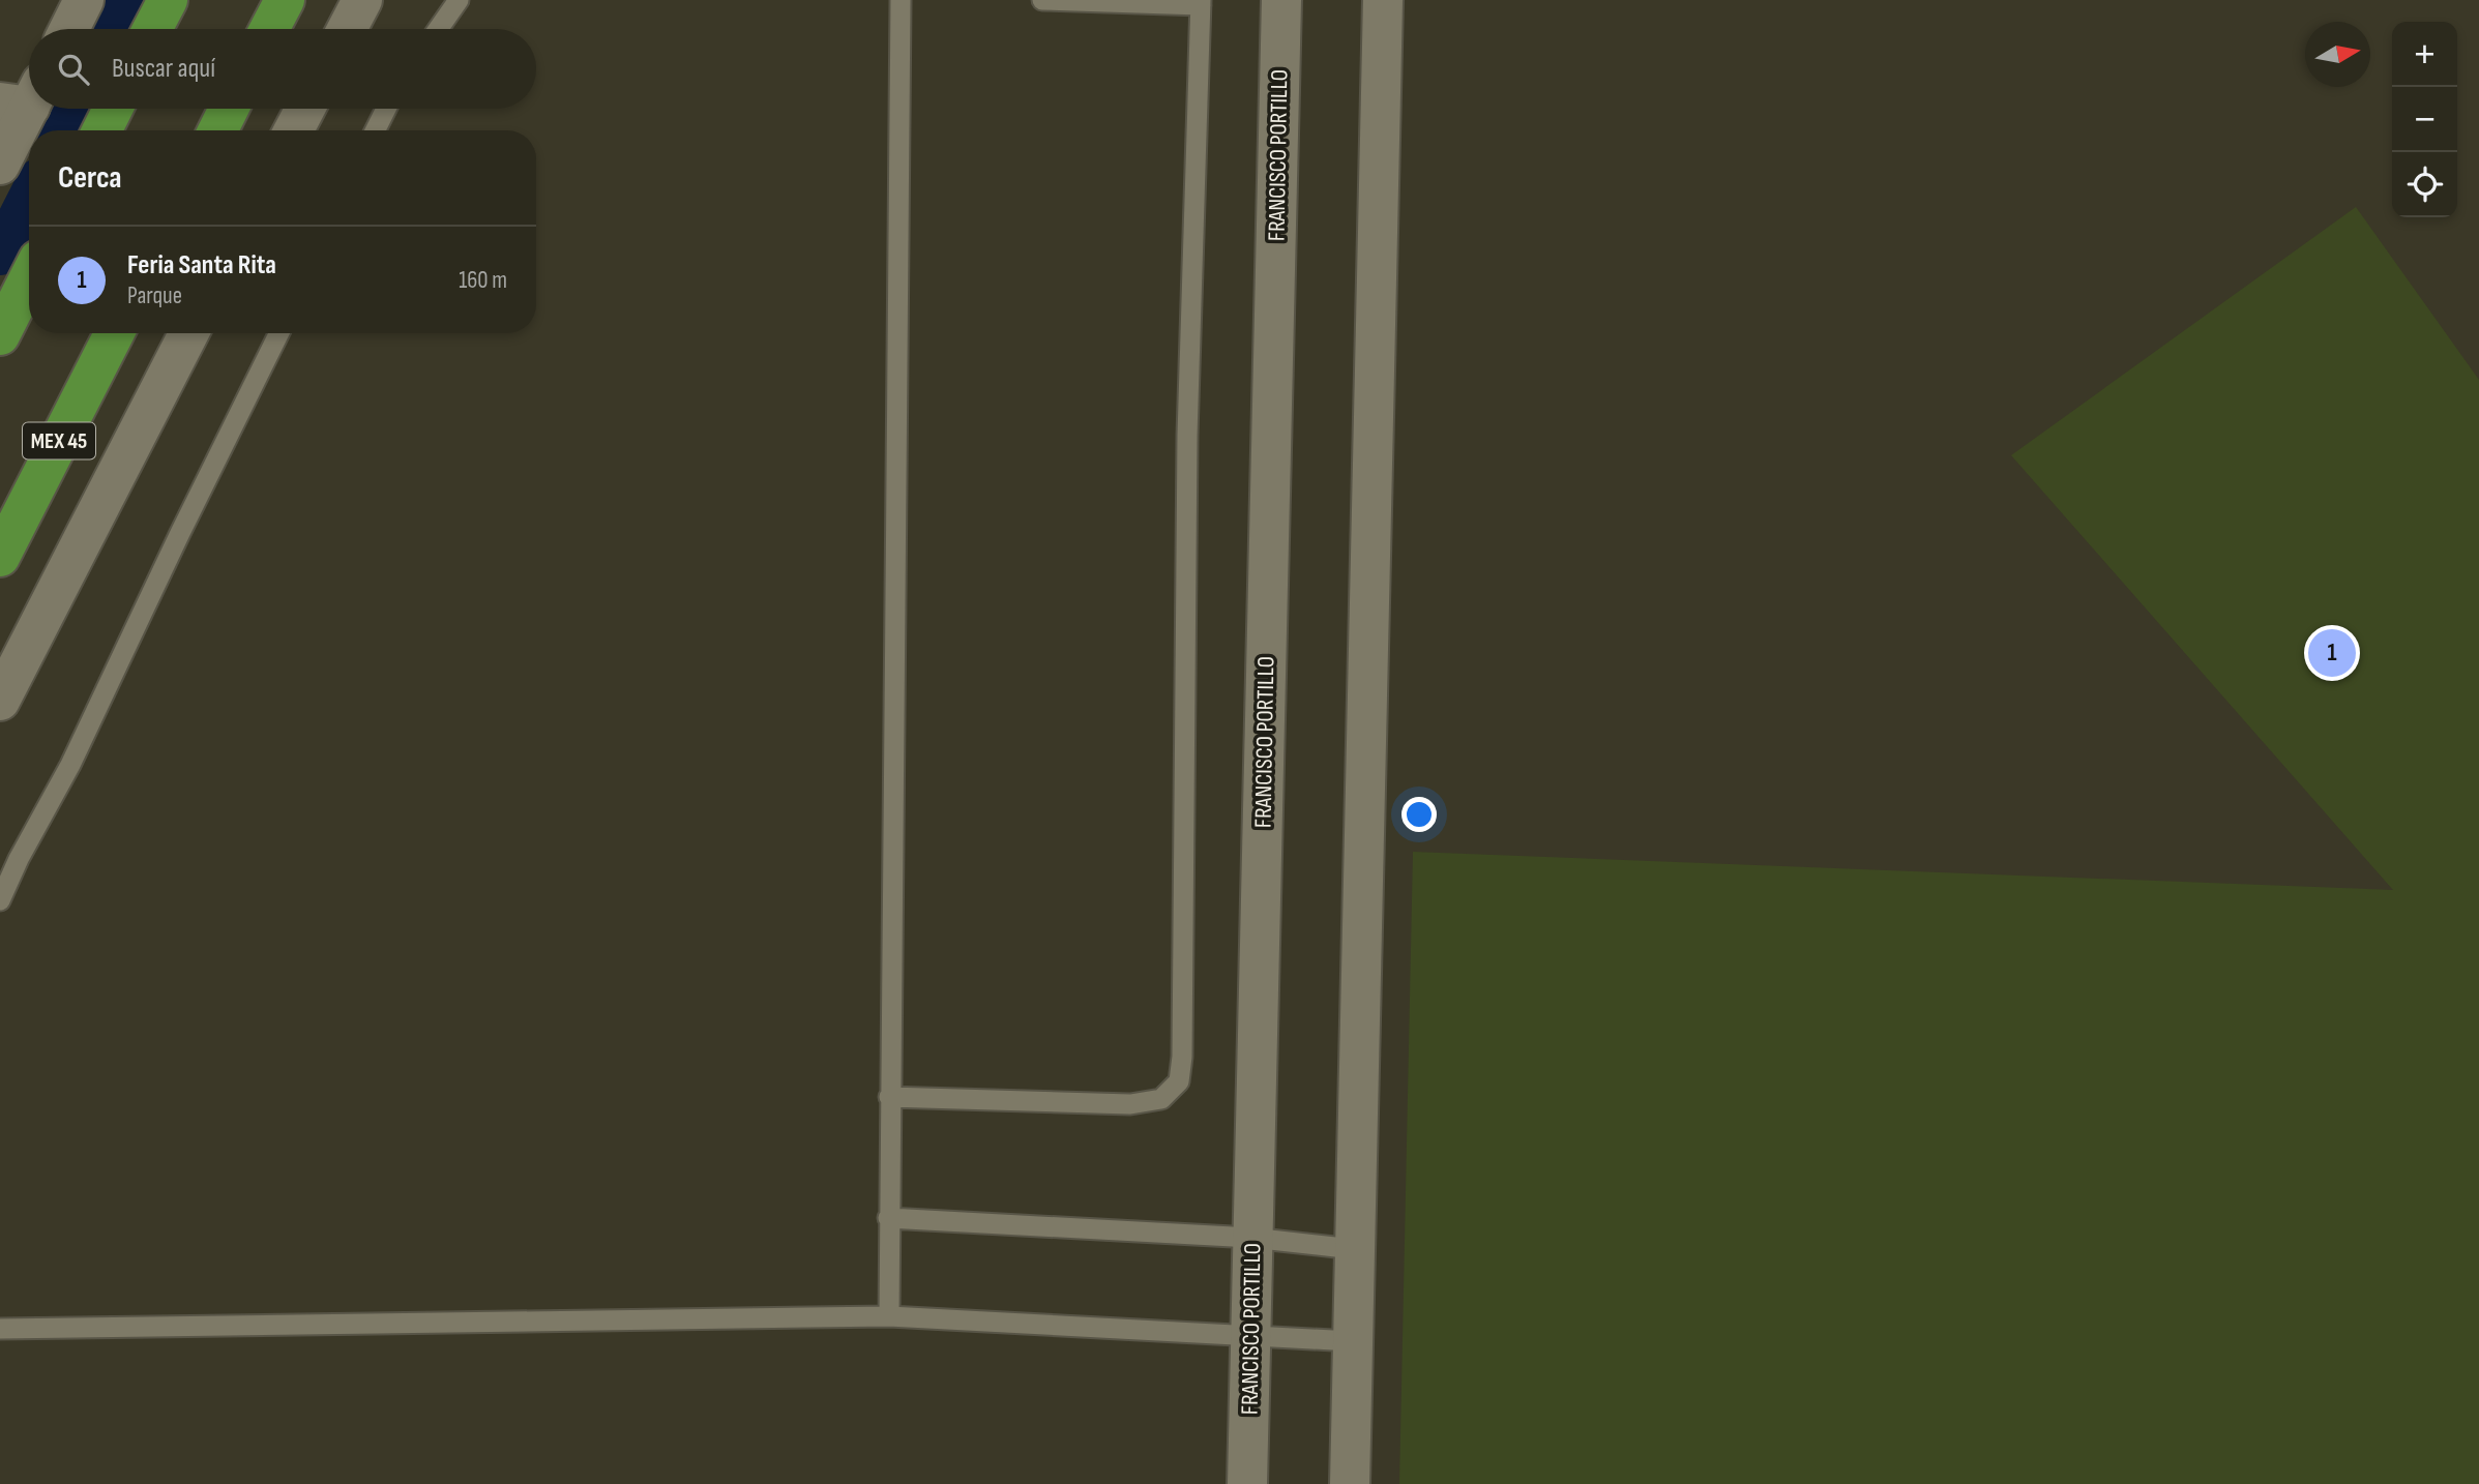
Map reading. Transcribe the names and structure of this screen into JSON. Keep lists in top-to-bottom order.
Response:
{
  "streets": {
    "main road": ["MEX 45"],
    "street": ["FRANCISCO PORTILLO"]
  },
  "north": "right",
  "page": {
    "map_buttons": ["+", "−"],
    "search": "Buscar aquí",
    "heading": "Cerca",
    "list": [
      {
        "mark": "1",
        "name": "Feria Santa Rita",
        "note": "Parque",
        "value": "160 m"
      }
    ],
    "pins": "1"
  }
}
